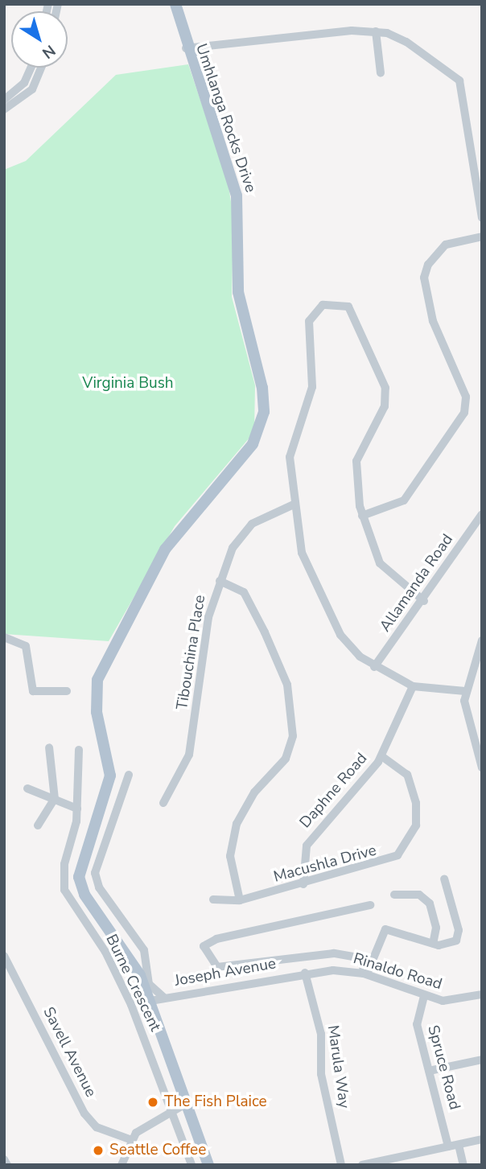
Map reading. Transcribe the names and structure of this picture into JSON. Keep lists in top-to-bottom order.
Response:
{
  "streets": {
    "main road": ["Umhlanga Rocks Drive"],
    "street": [
      "Allamanda Road",
      "Tibouchina Place",
      "Daphne Road",
      "Macushla Drive",
      "Rinaldo Road",
      "Joseph Avenue",
      "Burne Crescent",
      "Savell Avenue",
      "Marula Way",
      "Spruce Road"
    ]
  },
  "crossings": [
    ["Umhlanga Rocks Drive", "Joseph Avenue"],
    ["Daphne Road", "Macushla Drive"],
    ["Rinaldo Road", "Joseph Avenue"],
    ["Rinaldo Road", "Marula Way"],
    ["Rinaldo Road", "Spruce Road"],
    ["Joseph Avenue", "Marula Way"]
  ],
  "parks": ["Virginia Bush"],
  "places": ["The Fish Plaice", "Seattle Coffee"],
  "north": "bottom right"
}
